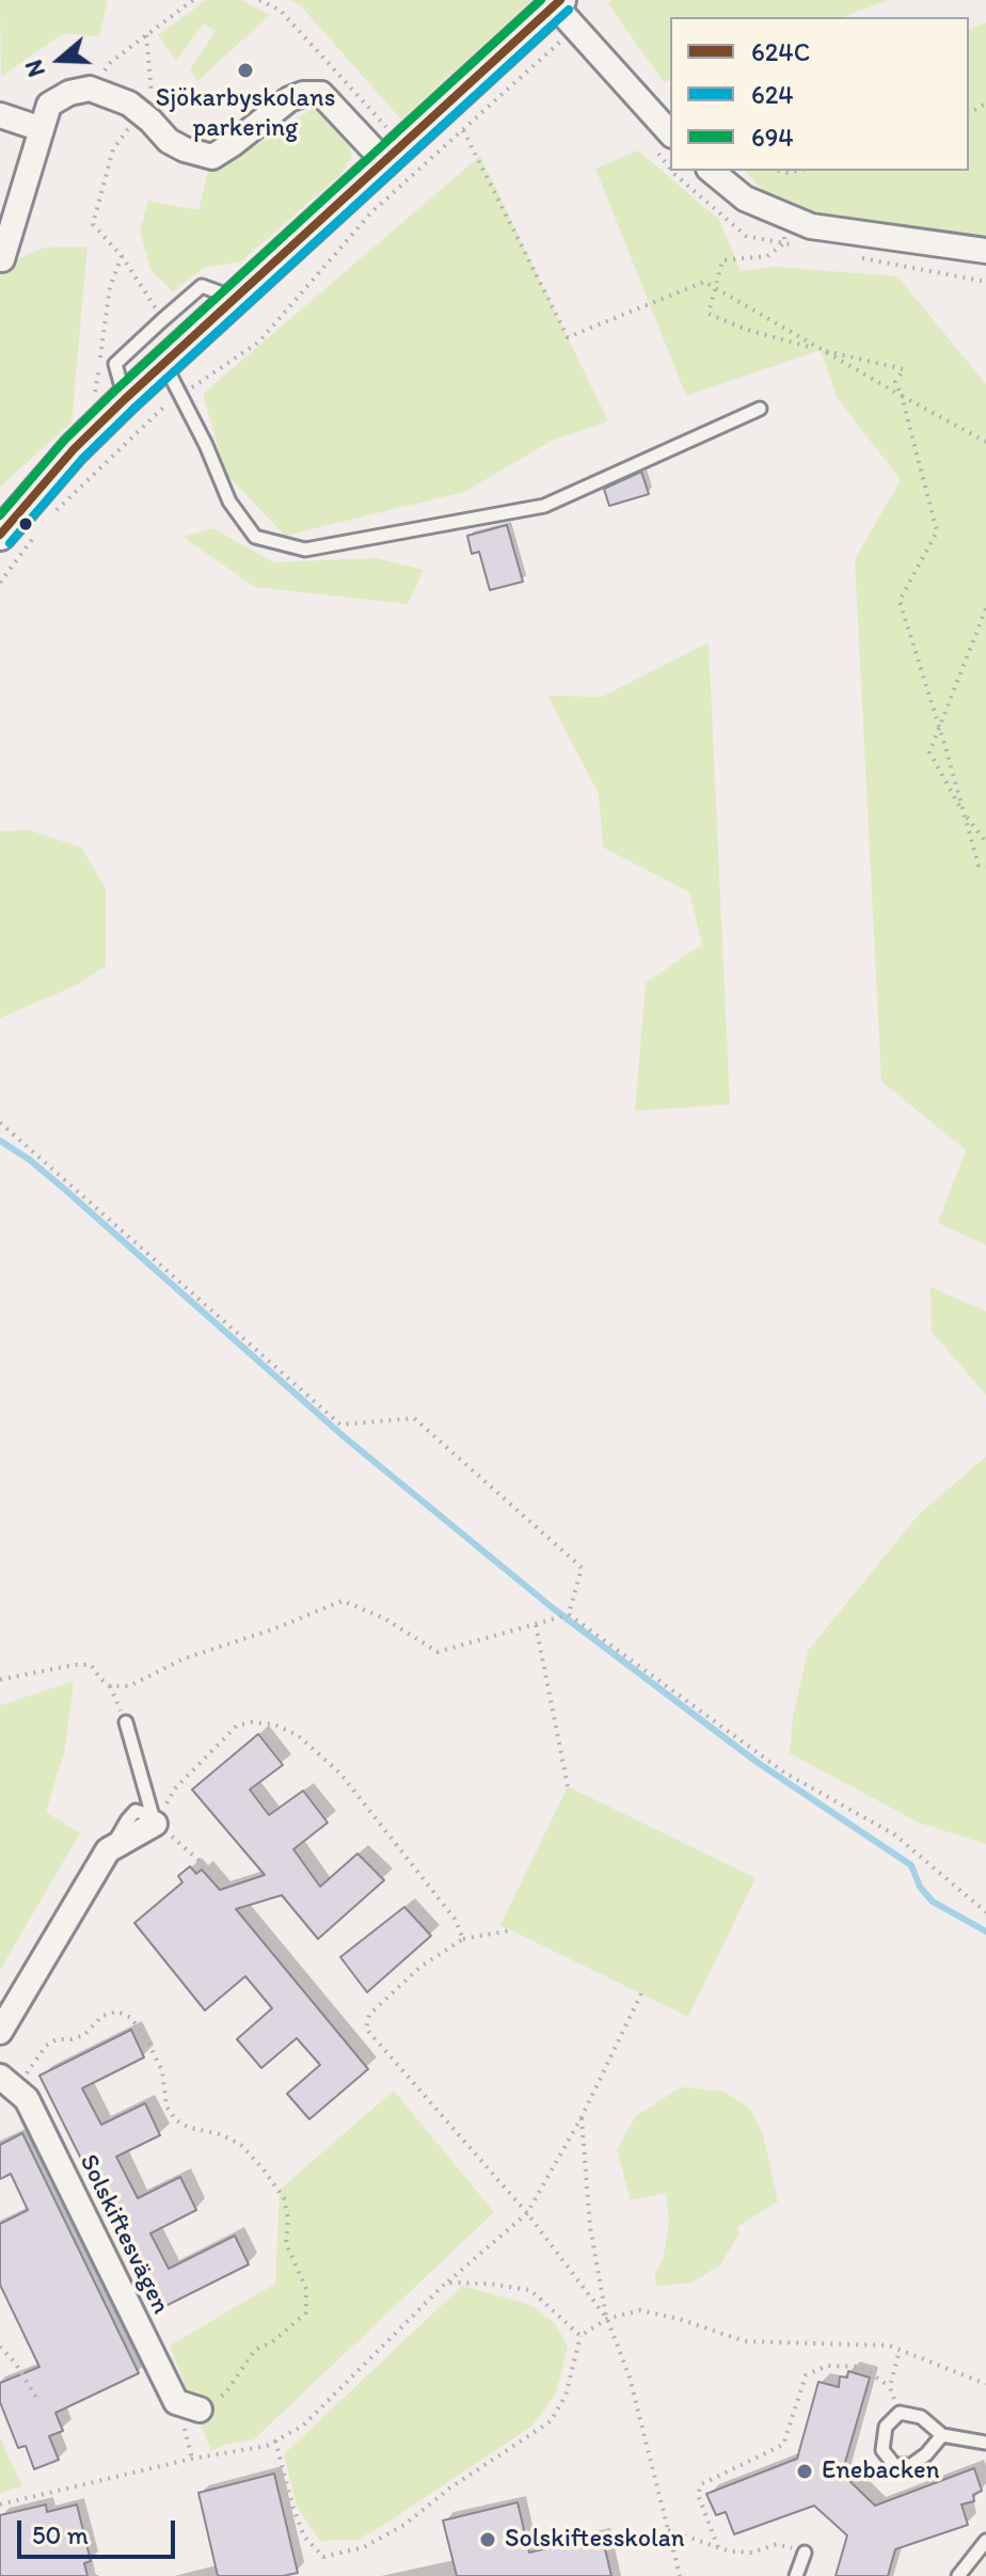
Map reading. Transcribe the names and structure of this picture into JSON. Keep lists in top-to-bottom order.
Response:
{
  "streets": {
    "street": ["Solskiftesvägen"]
  },
  "places": ["Sjökarbyskolans parkering", "Enebacken", "Solskiftesskolan"],
  "lines": ["transit line 624C", "transit line 694", "transit line 624"],
  "legend": ["624C", "624", "694"],
  "scale_bar": "50 m",
  "north": "left"
}
